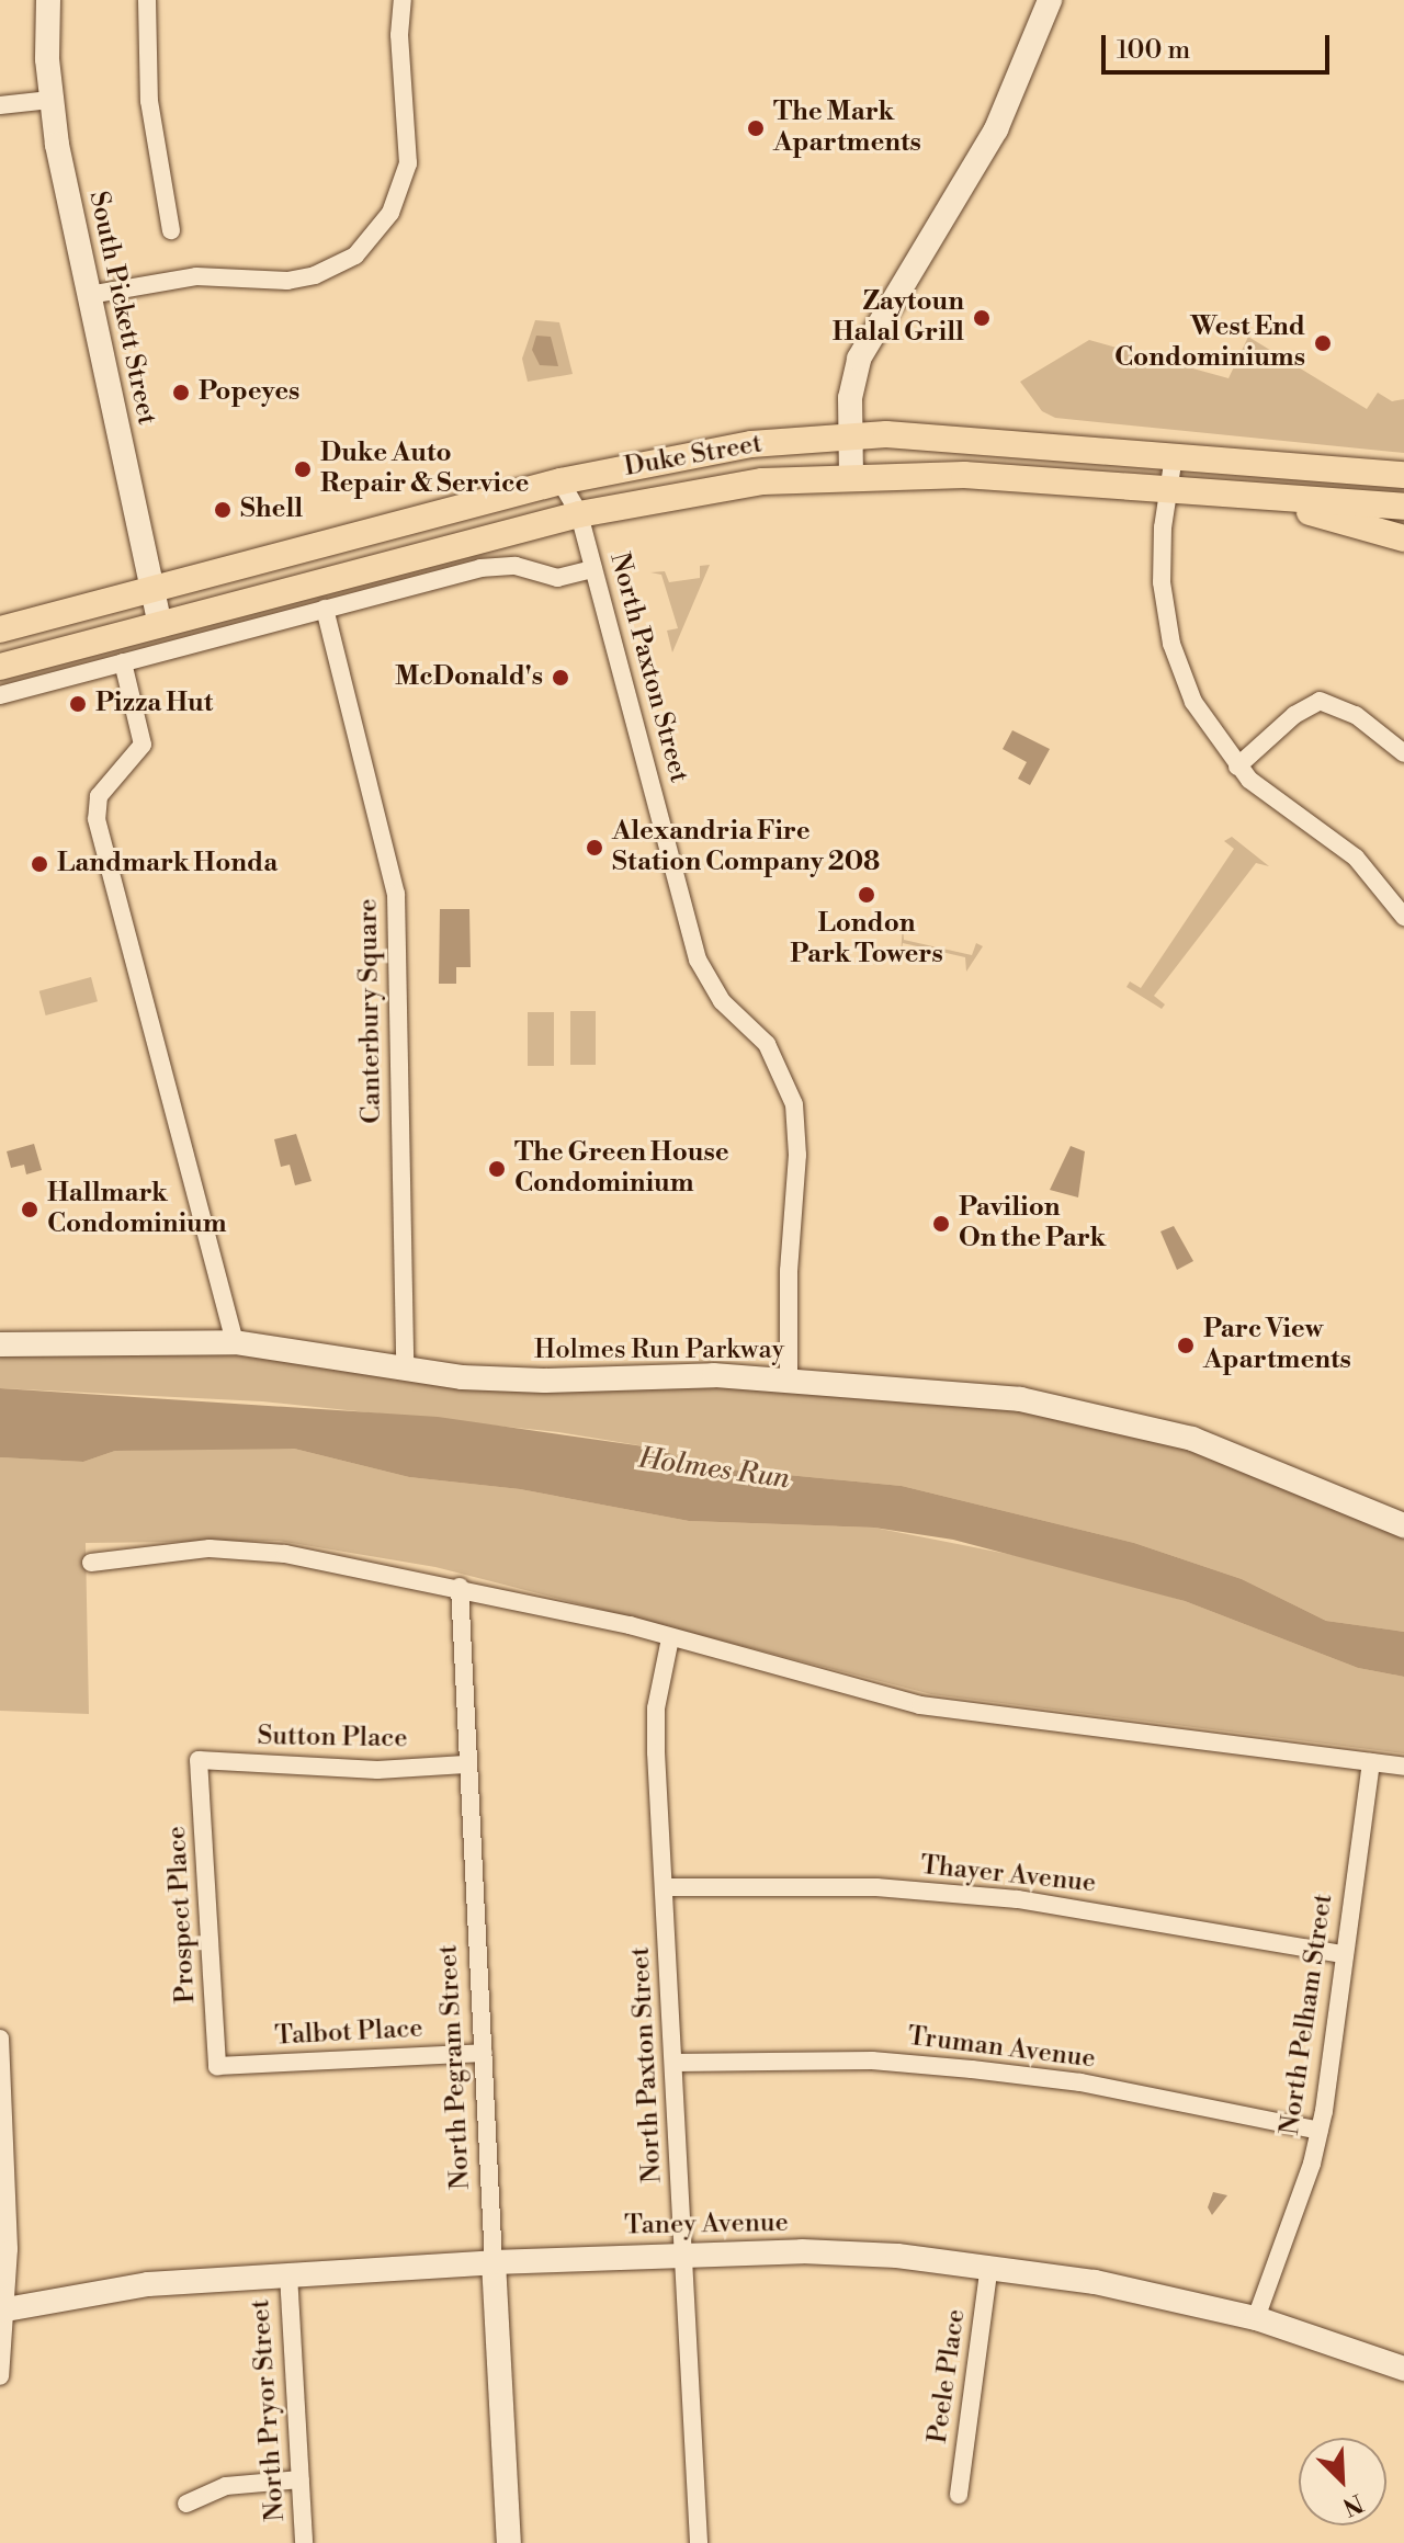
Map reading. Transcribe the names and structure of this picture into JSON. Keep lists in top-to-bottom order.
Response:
{
  "streets": {
    "main road": ["Duke Street"],
    "street": [
      "South Pickett Street",
      "North Paxton Street",
      "Canterbury Square",
      "Holmes Run Parkway",
      "Sutton Place",
      "Thayer Avenue",
      "Prospect Place",
      "North Pelham Street",
      "Talbot Place",
      "Truman Avenue",
      "North Pegram Street",
      "Taney Avenue",
      "Peele Place",
      "North Pryor Street"
    ]
  },
  "crossings": [
    ["South Pickett Street", "Duke Street"],
    ["Duke Street", "North Paxton Street"],
    ["North Paxton Street", "Holmes Run Parkway"],
    ["North Paxton Street", "Thayer Avenue"],
    ["North Paxton Street", "Truman Avenue"],
    ["North Paxton Street", "Taney Avenue"],
    ["Canterbury Square", "Holmes Run Parkway"],
    ["Sutton Place", "Prospect Place"],
    ["Sutton Place", "North Pegram Street"],
    ["Thayer Avenue", "North Pelham Street"],
    ["Prospect Place", "Talbot Place"],
    ["North Pelham Street", "Truman Avenue"],
    ["North Pelham Street", "Taney Avenue"],
    ["Talbot Place", "North Pegram Street"],
    ["North Pegram Street", "Taney Avenue"],
    ["Taney Avenue", "Peele Place"],
    ["Taney Avenue", "North Pryor Street"]
  ],
  "water": ["Holmes Run"],
  "places": [
    "The Mark Apartments",
    "Zaytoun Halal Grill",
    "West End Condominiums",
    "Popeyes",
    "Duke Auto Repair & Service",
    "Shell",
    "McDonald's",
    "Pizza Hut",
    "Alexandria Fire Station Company 208",
    "Landmark Honda",
    "London Park Towers",
    "The Green House Condominium",
    "Hallmark Condominium",
    "Pavilion On the Park",
    "Parc View Apartments"
  ],
  "scale_bar": "100 m",
  "north": "bottom right"
}
